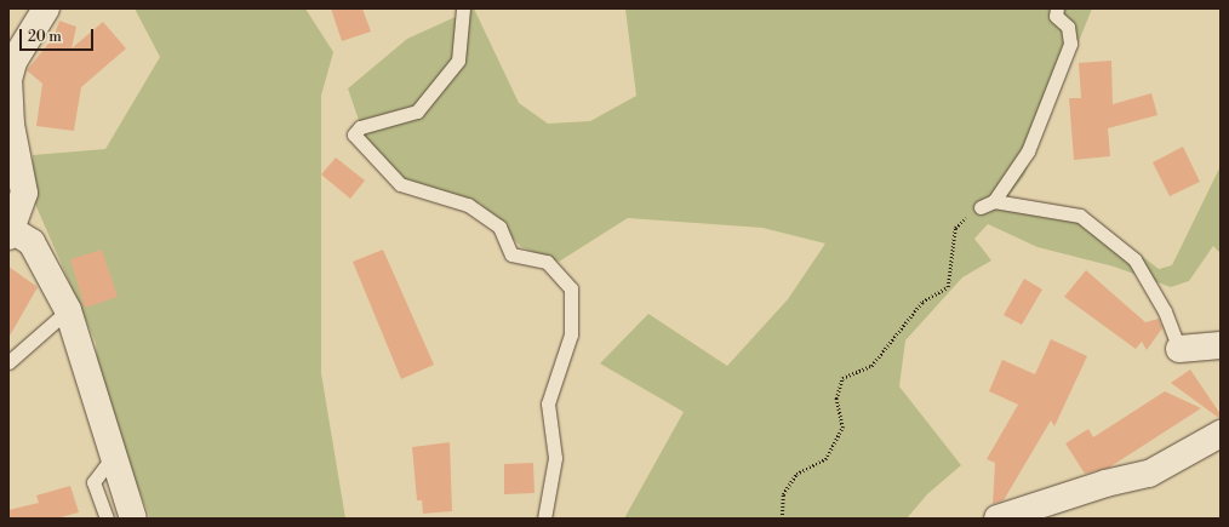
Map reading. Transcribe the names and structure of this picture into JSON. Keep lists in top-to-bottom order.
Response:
{
  "scale_bar": "20 m"
}
